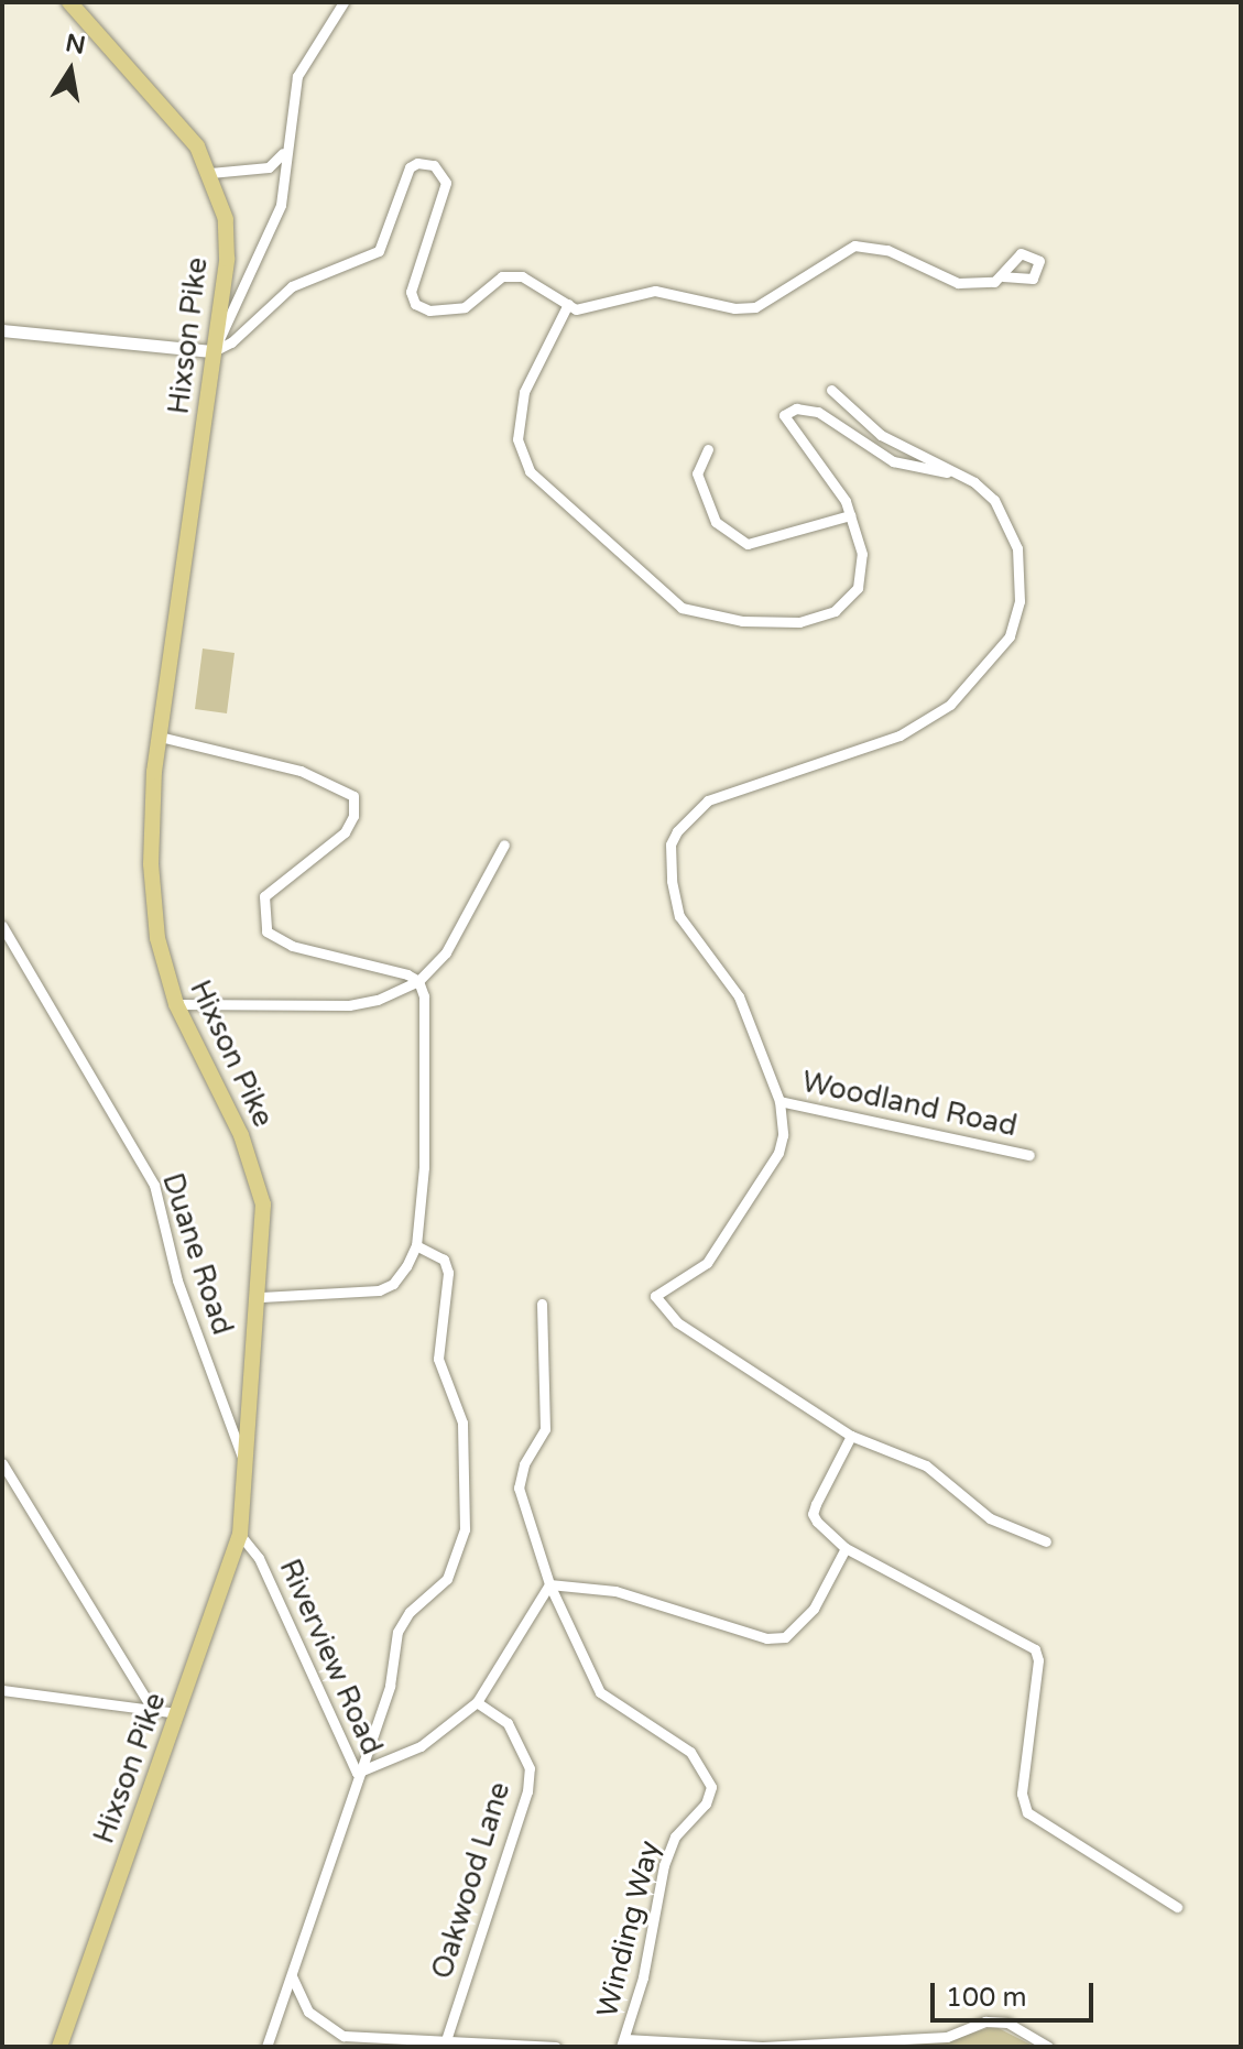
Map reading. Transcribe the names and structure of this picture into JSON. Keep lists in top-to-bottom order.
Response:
{
  "streets": {
    "main road": ["Hixson Pike"],
    "street": [
      "Woodland Road",
      "Duane Road",
      "Riverview Road",
      "Oakwood Lane",
      "Winding Way"
    ]
  },
  "crossings": [
    ["Hixson Pike", "Duane Road"],
    ["Hixson Pike", "Riverview Road"]
  ],
  "scale_bar": "100 m",
  "north": "top"
}
